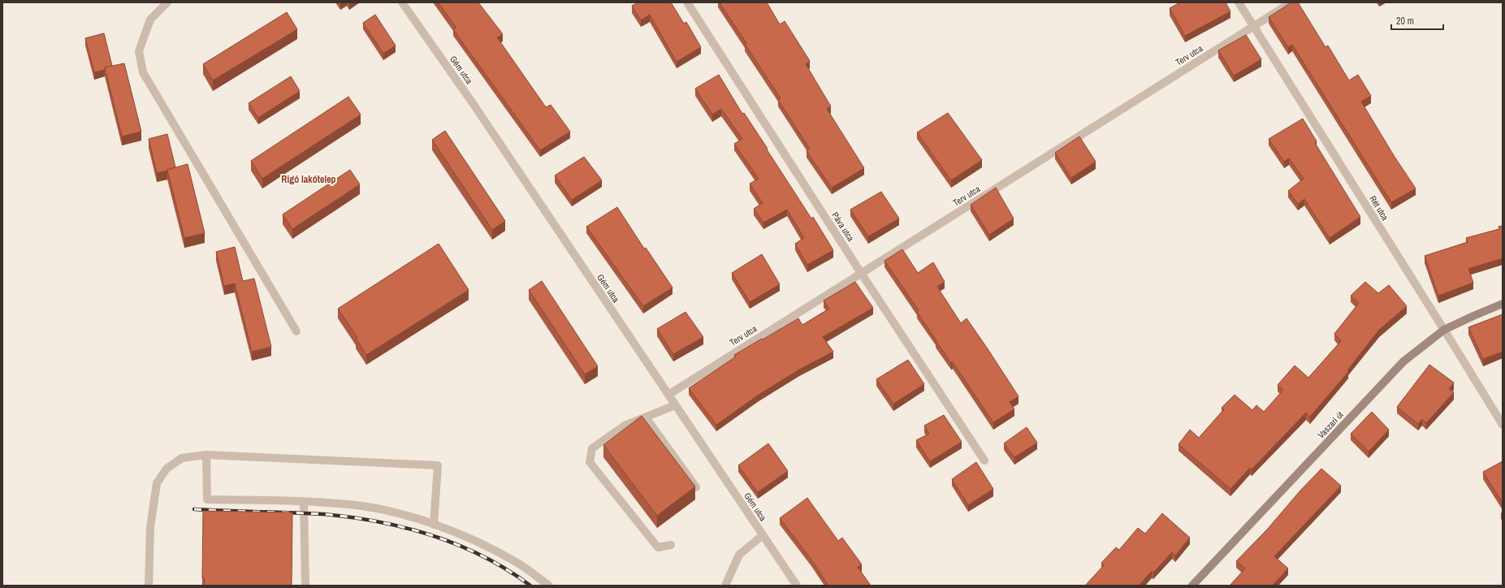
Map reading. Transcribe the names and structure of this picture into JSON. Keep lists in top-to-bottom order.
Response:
{
  "streets": {
    "main road": ["Vaszari út"],
    "street": [
      "Terv utca",
      "Gém utca",
      "Rét utca",
      "Páva utca"
    ]
  },
  "crossings": [
    ["Terv utca", "Gém utca"],
    ["Terv utca", "Rét utca"],
    ["Terv utca", "Páva utca"],
    ["Rét utca", "Vaszari út"]
  ],
  "districts": ["Rigó lakótelep"],
  "scale_bar": "20 m"
}
